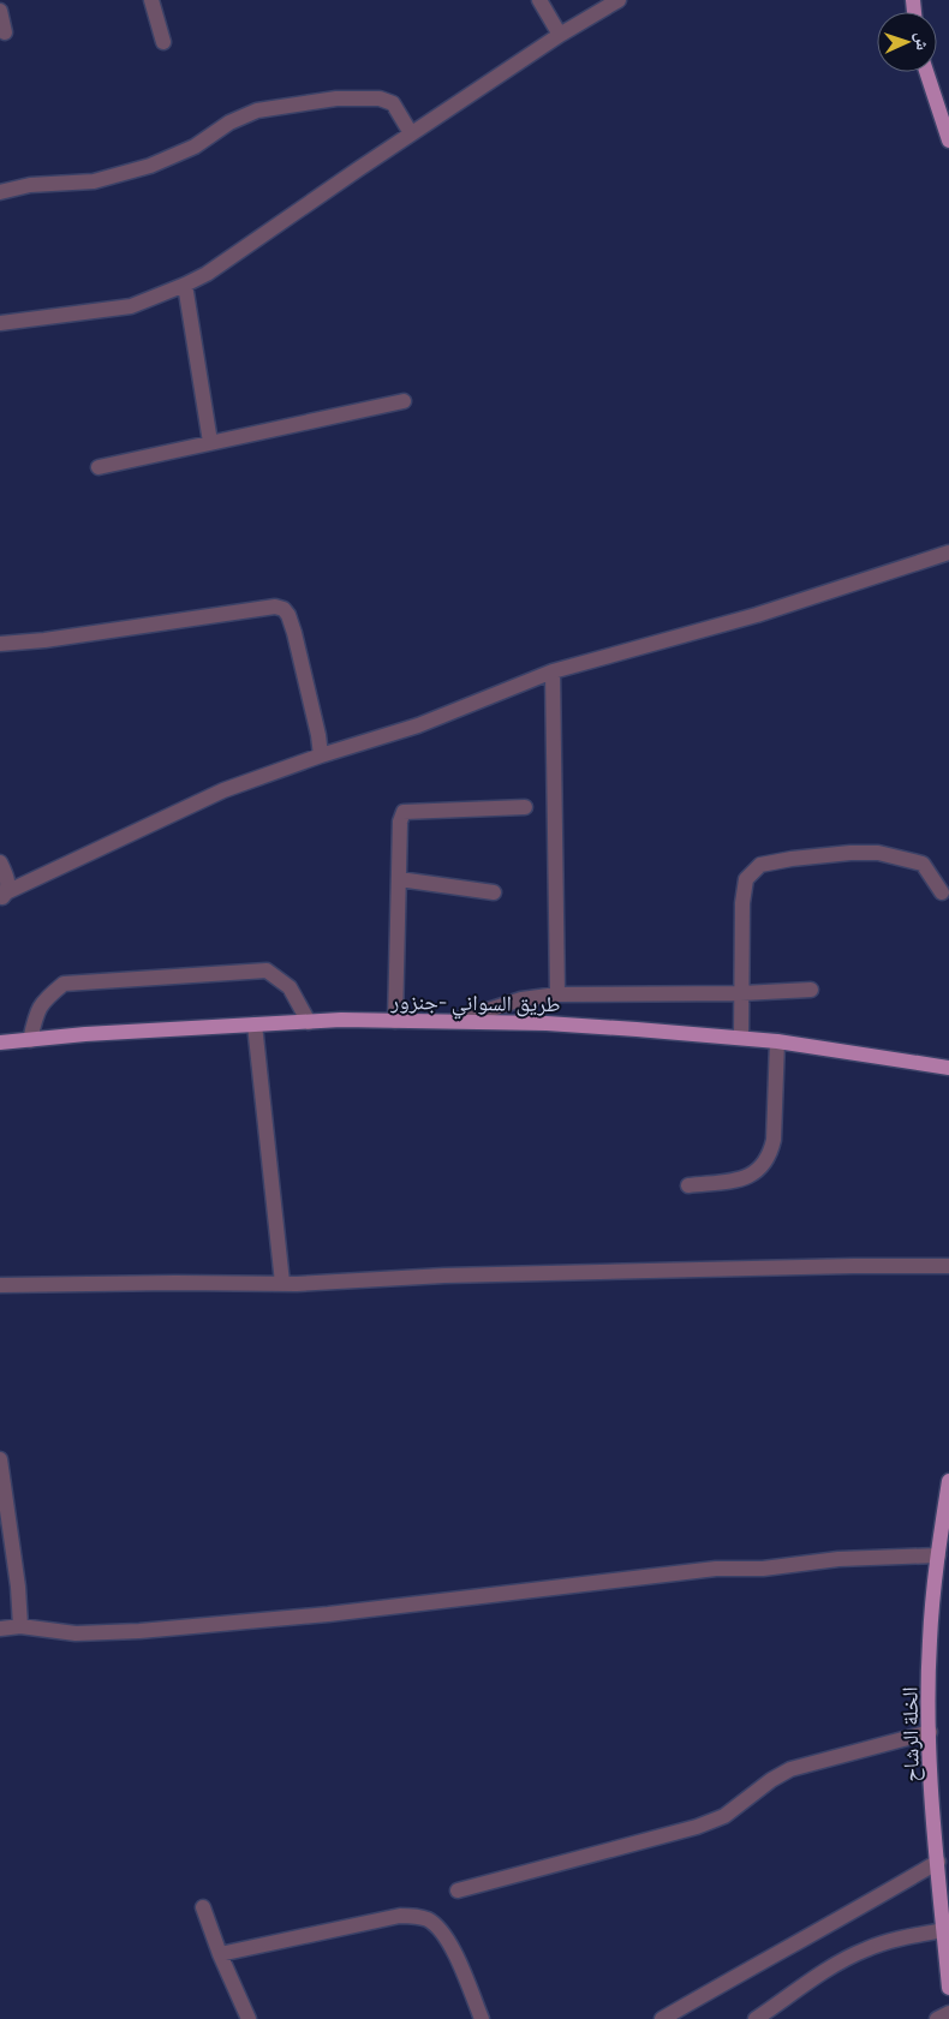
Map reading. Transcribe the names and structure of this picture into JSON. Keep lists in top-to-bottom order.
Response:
{
  "streets": {
    "main road": ["طريق السواني -جنزور", "الخلة الرشاح"]
  },
  "north": "right"
}
